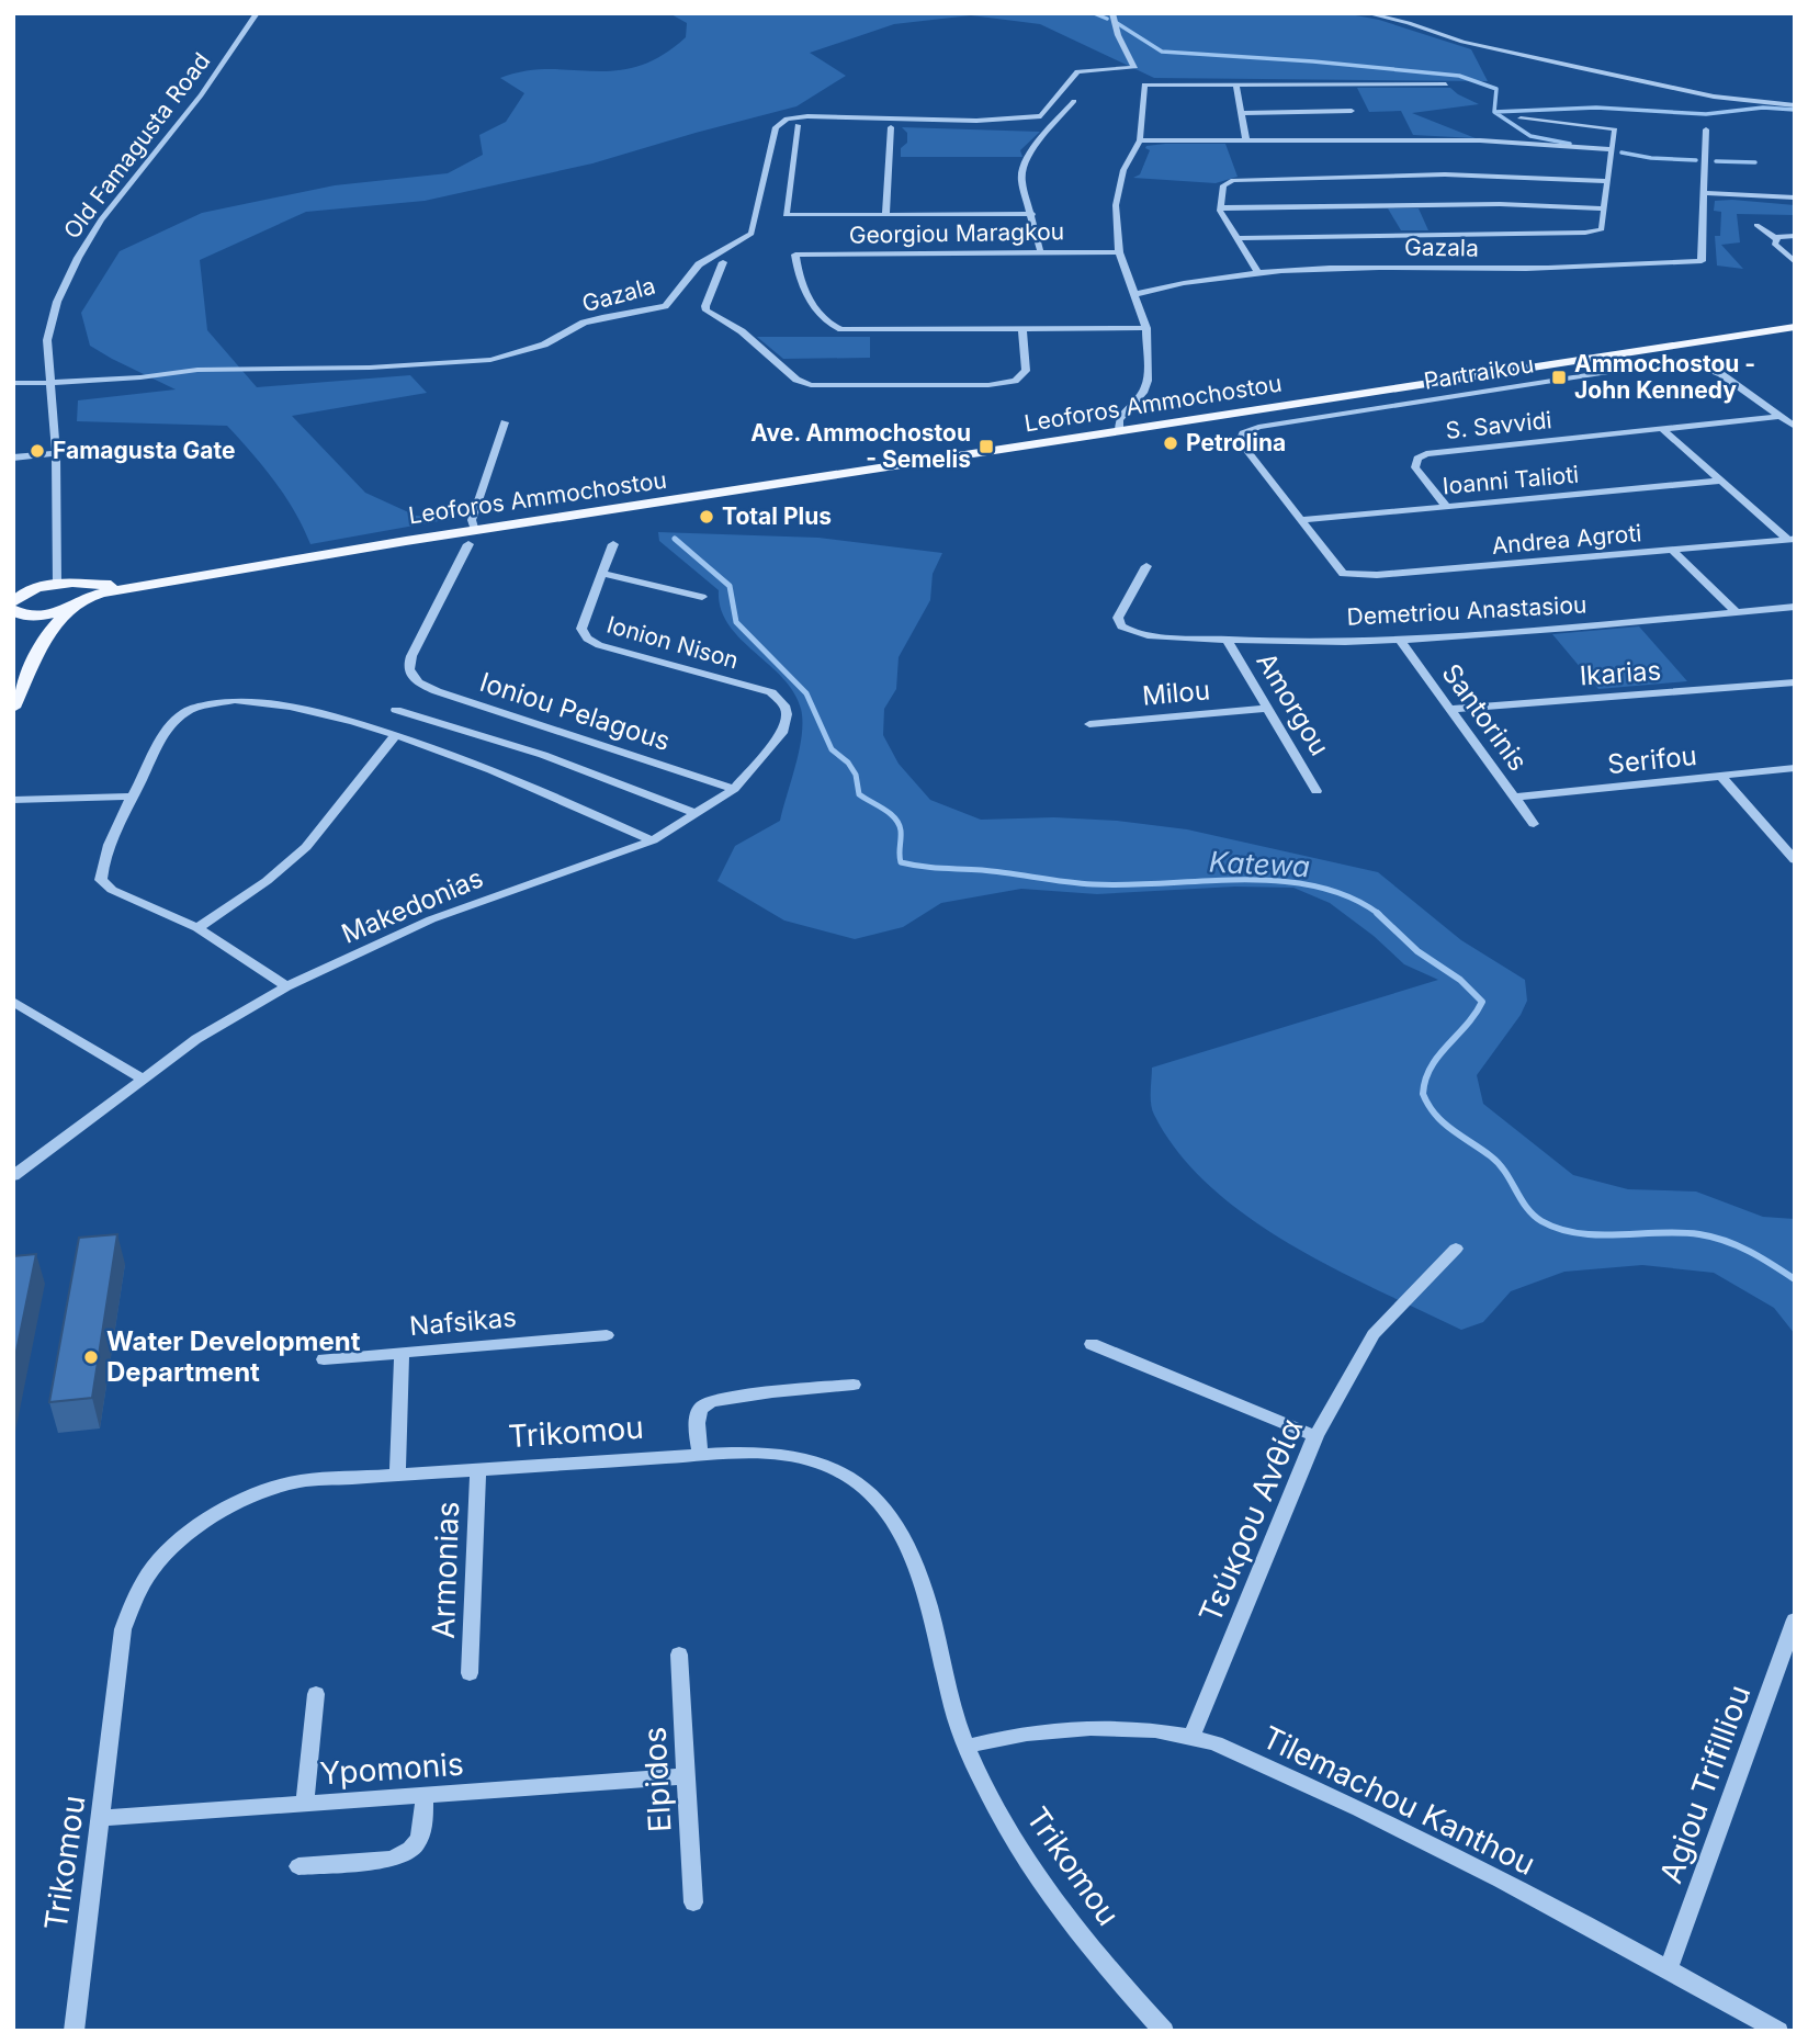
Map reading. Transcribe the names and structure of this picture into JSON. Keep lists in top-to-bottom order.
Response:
{
  "streets": {
    "main road": ["Leoforos Ammochostou"],
    "street": [
      "Old Famagusta Road",
      "Georgiou Maragkou",
      "Gazala",
      "Partraikou",
      "S. Savvidi",
      "Ioanni Talioti",
      "Andrea Agroti",
      "Demetriou Anastasiou",
      "Ionion Nison",
      "Ikarias",
      "Milou",
      "Amorgou",
      "Ioniou Pelagous",
      "Santorinis",
      "Serifou",
      "Makedonias",
      "Nafsikas",
      "Trikomou",
      "Τεύκρου Ανθία",
      "Armonias",
      "Ypomonis",
      "Elpidos",
      "Agiou Trifilliou",
      "Tilemachou Kanthou"
    ]
  },
  "crossings": [
    ["Old Famagusta Road", "Gazala"],
    ["Old Famagusta Road", "Leoforos Ammochostou"],
    ["Partraikou", "S. Savvidi"],
    ["S. Savvidi", "Ioanni Talioti"],
    ["Demetriou Anastasiou", "Amorgou"],
    ["Demetriou Anastasiou", "Santorinis"],
    ["Ionion Nison", "Makedonias"],
    ["Ikarias", "Santorinis"],
    ["Milou", "Amorgou"],
    ["Ioniou Pelagous", "Makedonias"],
    ["Santorinis", "Serifou"],
    ["Trikomou", "Armonias"],
    ["Trikomou", "Ypomonis"],
    ["Trikomou", "Tilemachou Kanthou"],
    ["Τεύκρου Ανθία", "Tilemachou Kanthou"],
    ["Ypomonis", "Elpidos"],
    ["Agiou Trifilliou", "Tilemachou Kanthou"]
  ],
  "water": ["Katewa"],
  "places": {
    "transit": ["Ammochostou - John Kennedy", "Ave. Ammochostou - Semelis"],
    "other": [
      "Petrolina",
      "Famagusta Gate",
      "Total Plus",
      "Water Development Department"
    ]
  }
}
